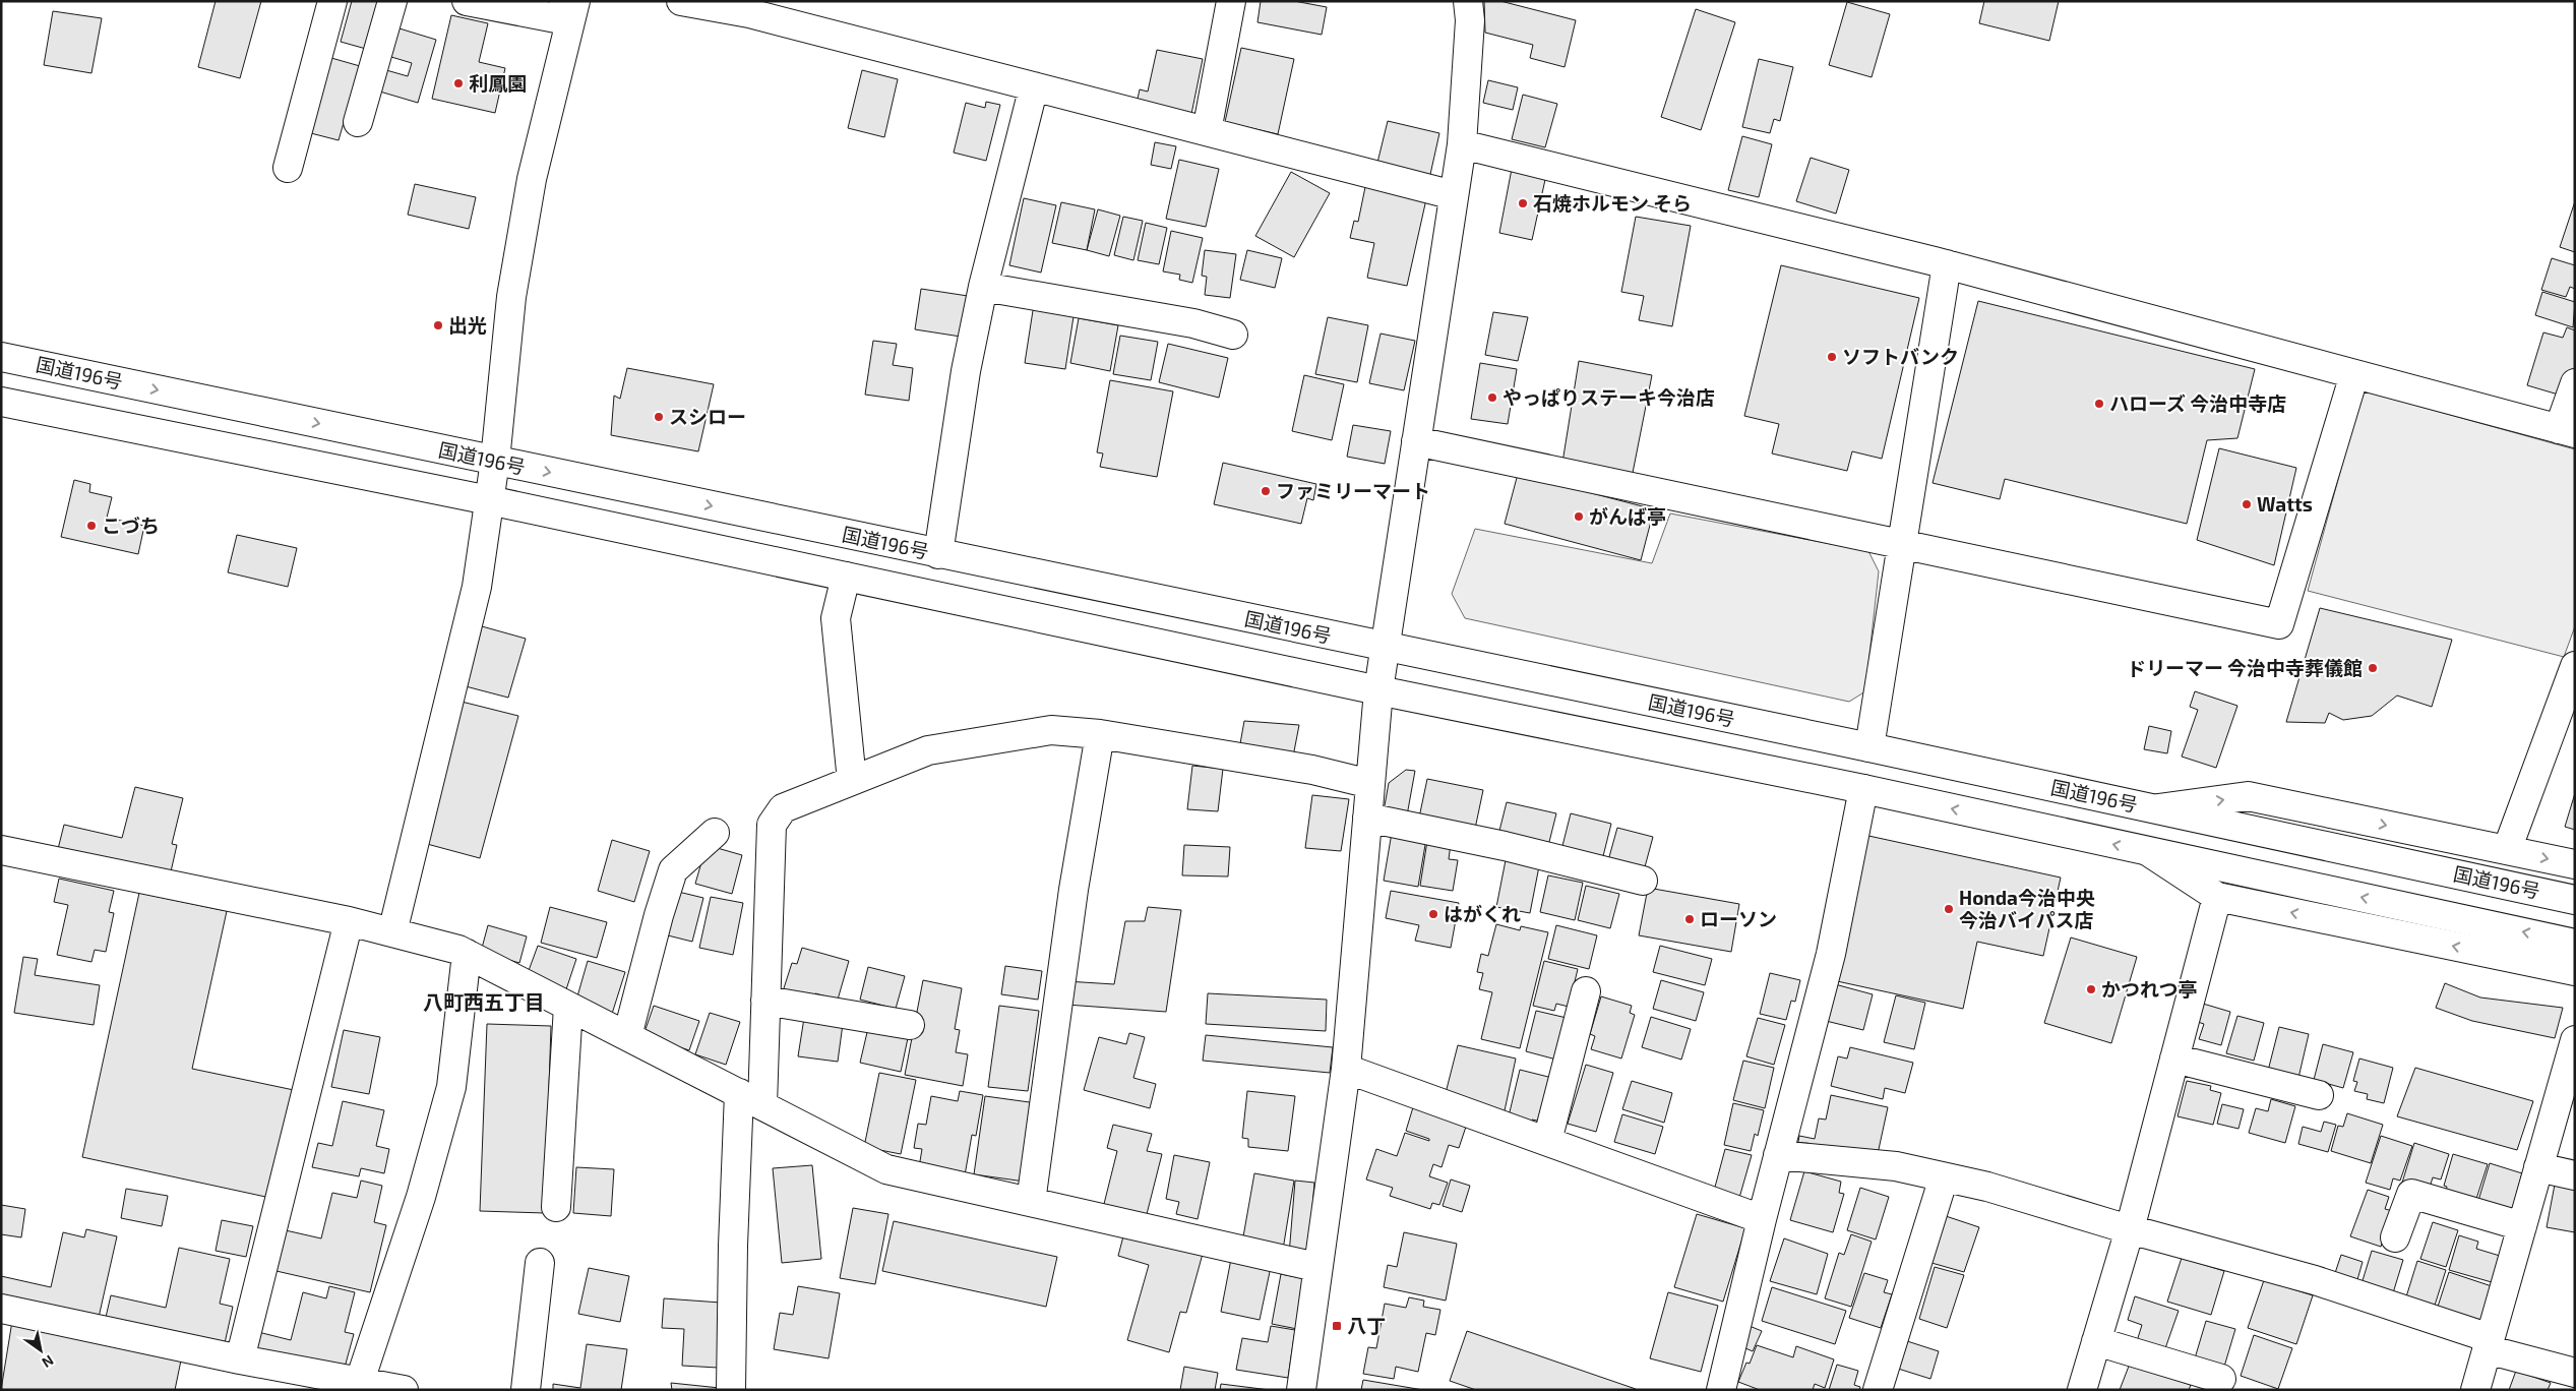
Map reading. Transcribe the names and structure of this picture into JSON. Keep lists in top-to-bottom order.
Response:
{
  "streets": {
    "main road": ["国道196号"]
  },
  "districts": ["八町西五丁目"],
  "places": {
    "other": [
      "利鳳園",
      "石焼ホルモン そら",
      "出光",
      "ソフトバンク",
      "やっぱりステーキ今治店",
      "ハローズ 今治中寺店",
      "スシロー",
      "ファミリーマート",
      "Watts",
      "がんば亭",
      "こづち",
      "ドリーマー 今治中寺葬儀館",
      "Honda今治中央 今治バイパス店",
      "はがくれ",
      "ローソン",
      "かつれつ亭"
    ],
    "transit": ["八丁"]
  },
  "north": "bottom right"
}
